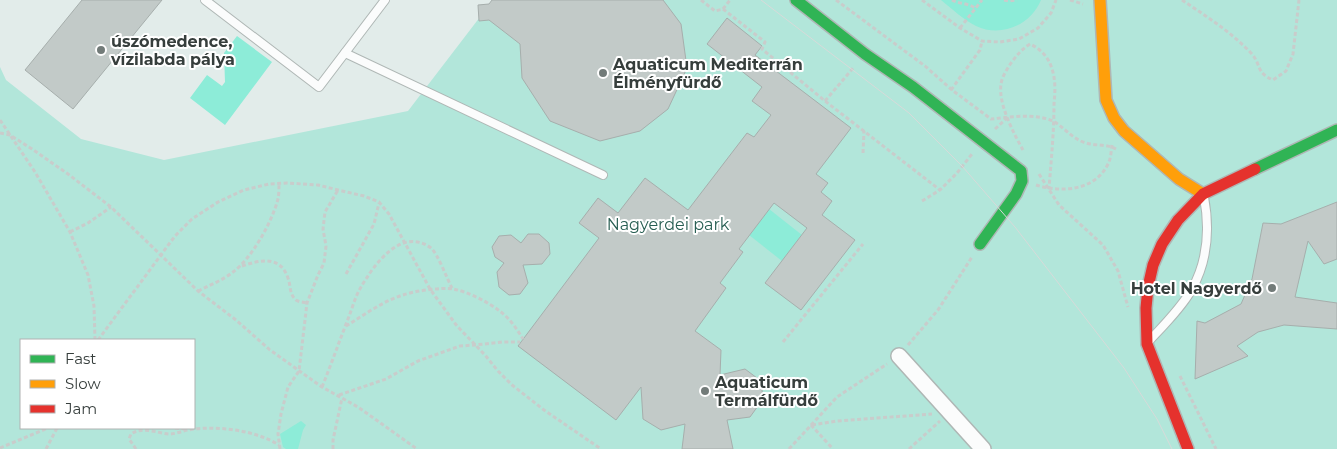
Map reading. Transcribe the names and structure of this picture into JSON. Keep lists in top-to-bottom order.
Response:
{
  "parks": ["Nagyerdei park"],
  "places": [
    "úszómedence, vízilabda pálya",
    "Aquaticum Mediterrán Élményfürdő",
    "Hotel Nagyerdő",
    "Aquaticum Termálfürdő"
  ],
  "legend": ["Fast", "Slow", "Jam"]
}
